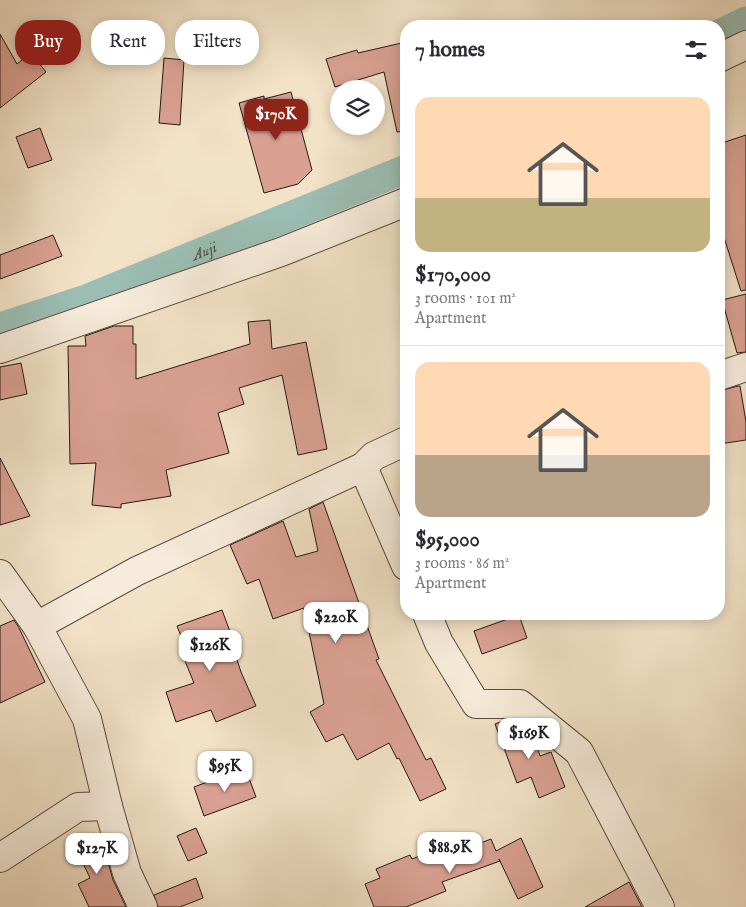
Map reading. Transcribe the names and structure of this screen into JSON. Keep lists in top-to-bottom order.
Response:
{
  "water": ["Auji"],
  "page": {
    "chip": ["Buy", "Rent", "Filters"],
    "heading": "7 homes",
    "list": [
      {
        "name": "$170,000",
        "note": "3 rooms · 101 m² · Apartment"
      },
      {
        "name": "$95,000",
        "note": "3 rooms · 86 m² · Apartment"
      }
    ],
    "price": [
      "$170K",
      "$220K",
      "$126K",
      "$169K",
      "$95K",
      "$88.9K",
      "$127K"
    ]
  }
}
